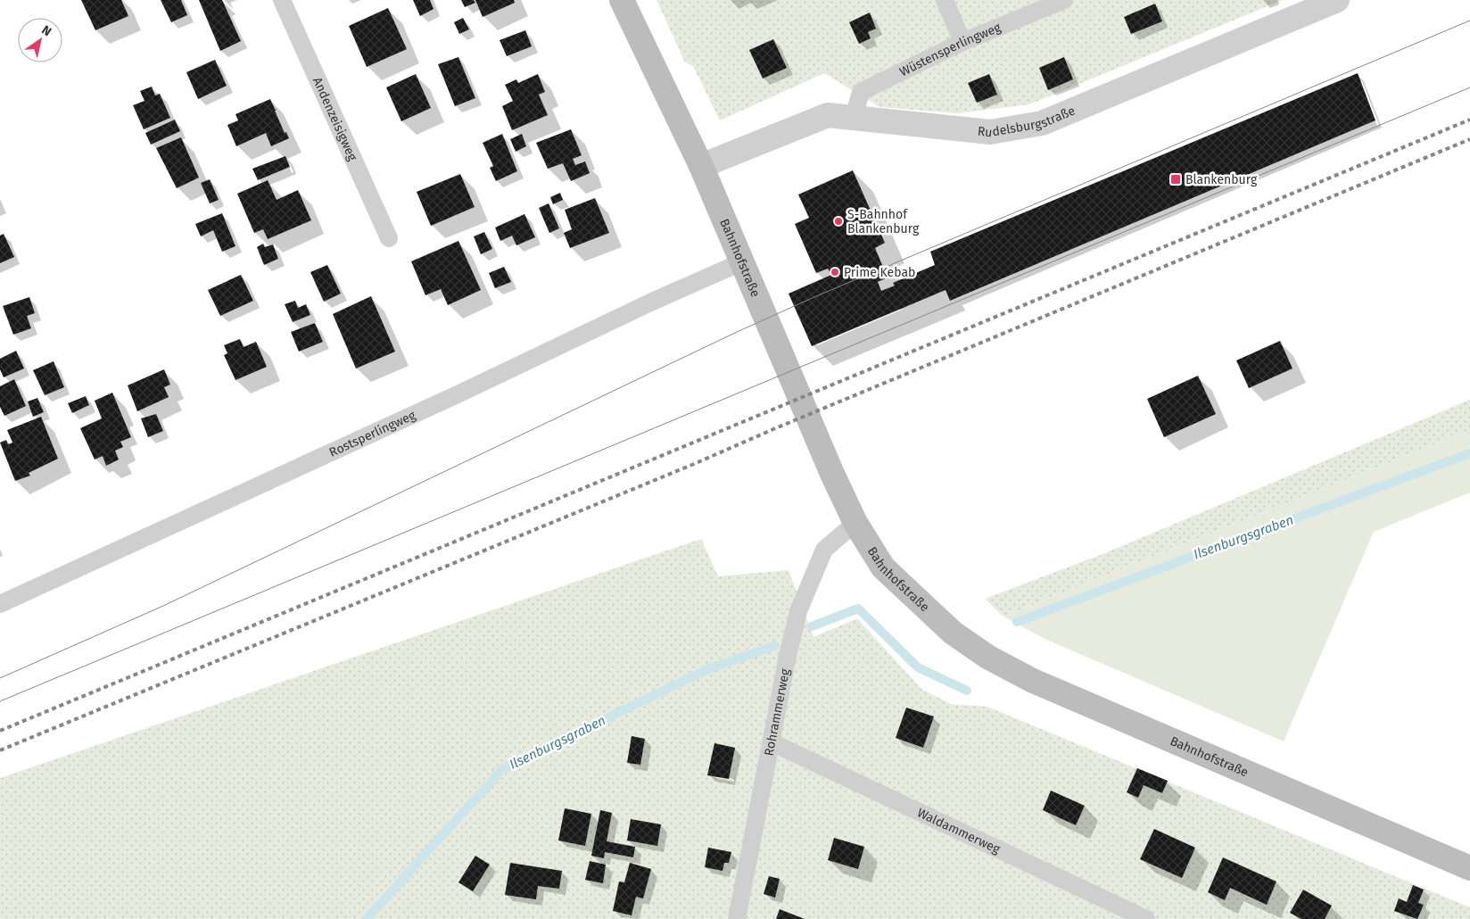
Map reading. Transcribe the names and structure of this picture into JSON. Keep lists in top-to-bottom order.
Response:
{
  "streets": {
    "main road": ["Bahnhofstraße"],
    "street": ["Rudelsburgstraße"],
    "lane": [
      "Wüstensperlingweg",
      "Andenzeisigweg",
      "Rostsperlingweg",
      "Rohrammerweg",
      "Waldammerweg"
    ]
  },
  "crossings": [
    ["Wüstensperlingweg", "Rudelsburgstraße"],
    ["Rudelsburgstraße", "Bahnhofstraße"],
    ["Bahnhofstraße", "Rostsperlingweg"],
    ["Bahnhofstraße", "Rohrammerweg"],
    ["Rohrammerweg", "Waldammerweg"]
  ],
  "water": ["Ilsenburgsgraben"],
  "places": {
    "transit": ["Blankenburg"],
    "other": ["S-Bahnhof Blankenburg", "Prime Kebab"]
  },
  "north": "top right"
}
